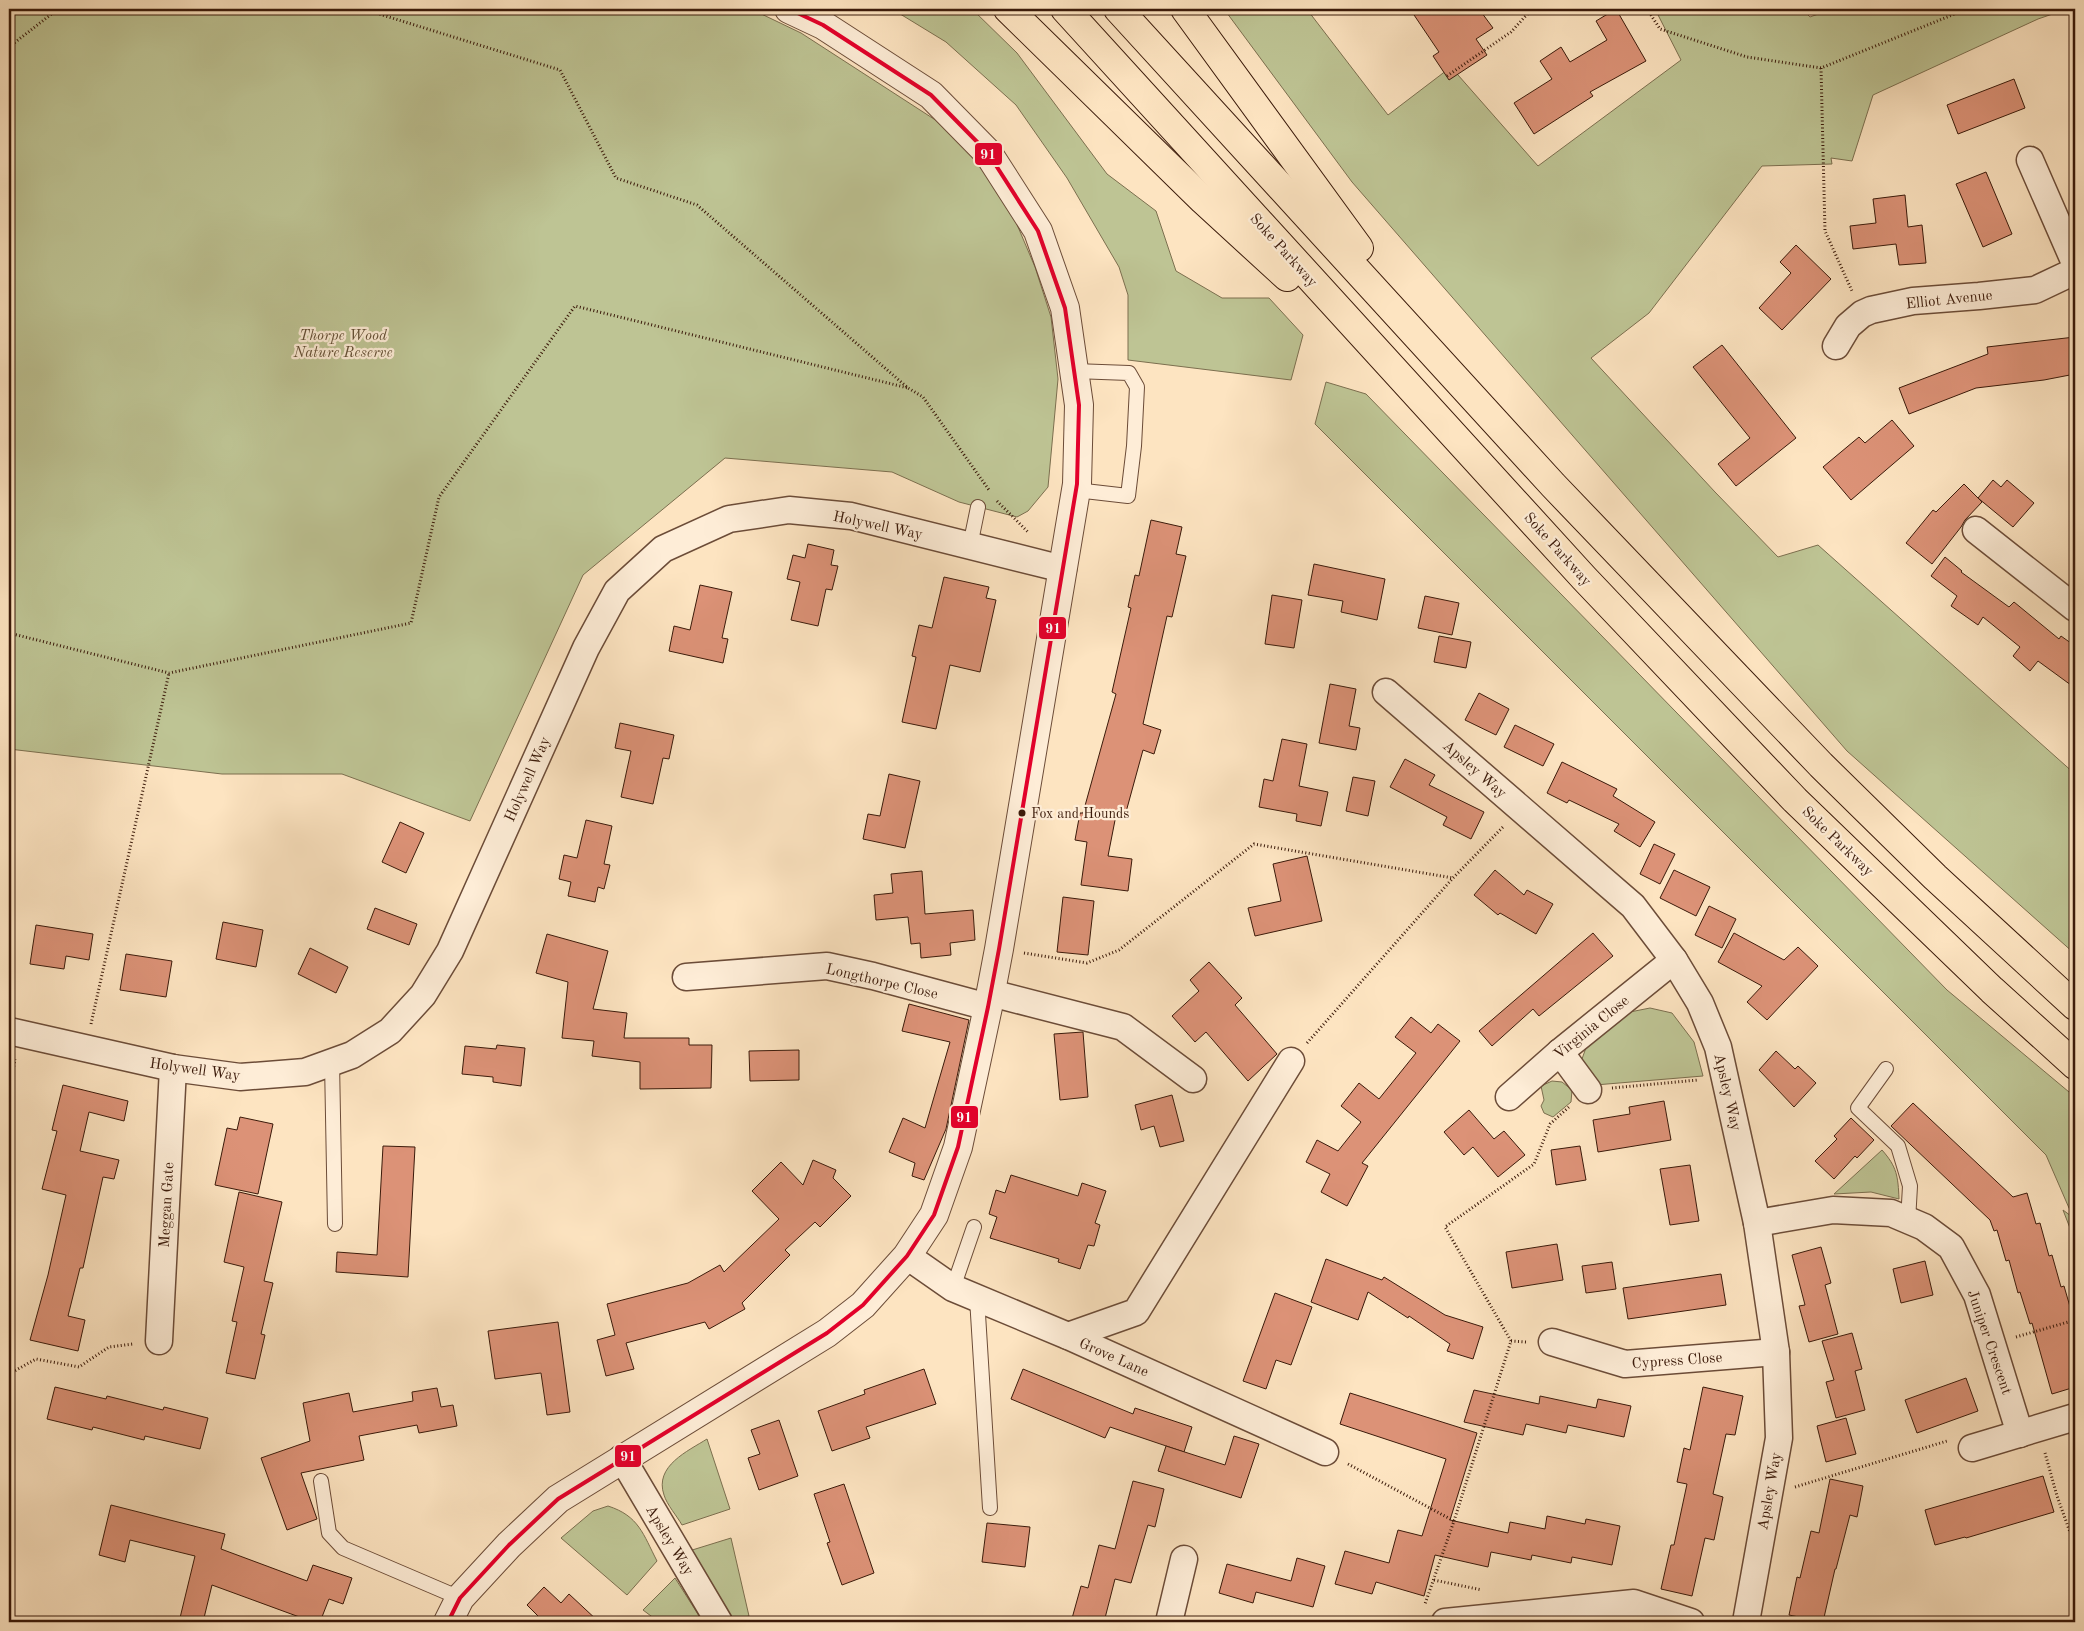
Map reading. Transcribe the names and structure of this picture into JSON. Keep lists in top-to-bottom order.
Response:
{
  "streets": {
    "highway": ["Soke Parkway"],
    "street": [
      "Elliot Avenue",
      "Holywell Way",
      "Apsley Way",
      "Longthorpe Close",
      "Virginia Close",
      "Meggan Gate",
      "Juniper Crescent",
      "Grove Lane",
      "Cypress Close"
    ]
  },
  "crossings": [
    ["Holywell Way", "Meggan Gate"],
    ["Apsley Way", "Virginia Close"],
    ["Apsley Way", "Juniper Crescent"],
    ["Apsley Way", "Cypress Close"]
  ],
  "parks": ["Thorpe Wood Nature Reserve"],
  "places": ["Fox and Hounds"],
  "lines": ["transit line 91"]
}
